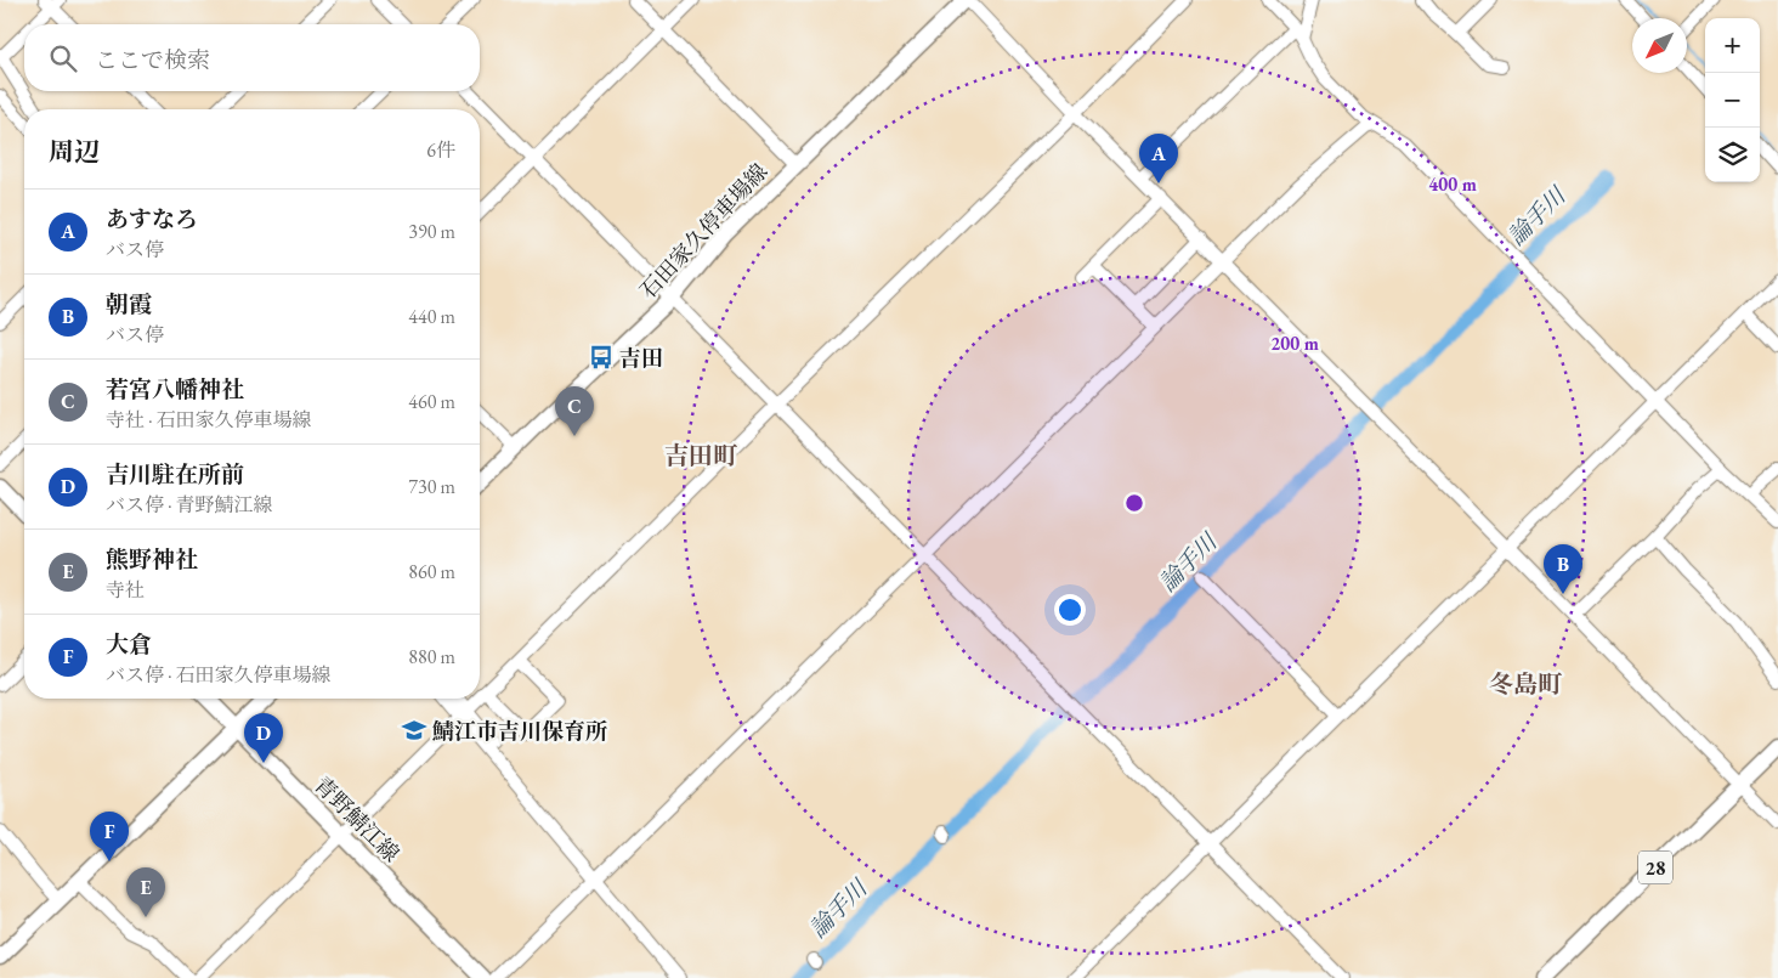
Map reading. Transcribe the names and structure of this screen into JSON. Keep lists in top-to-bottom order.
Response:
{
  "streets": {
    "main road": ["石田家久停車場線", "青野鯖江線", "28"]
  },
  "districts": ["吉田町", "冬島町"],
  "water": ["論手川"],
  "places": {
    "bus stop": ["吉田"],
    "school or university": ["鯖江市吉川保育所"]
  },
  "north": "bottom left",
  "page": {
    "map_buttons": ["+", "−"],
    "search": "ここで検索",
    "heading": ["周辺", "6件"],
    "pins": [
      "A",
      "C",
      "B",
      "D",
      "F",
      "E"
    ],
    "list": [
      {
        "mark": "A",
        "name": "あすなろ",
        "note": "バス停",
        "value": "390 m"
      },
      {
        "mark": "B",
        "name": "朝霞",
        "note": "バス停",
        "value": "440 m"
      },
      {
        "mark": "C",
        "name": "若宮八幡神社",
        "note": "寺社 · 石田家久停車場線",
        "value": "460 m"
      },
      {
        "mark": "D",
        "name": "吉川駐在所前",
        "note": "バス停 · 青野鯖江線",
        "value": "730 m"
      },
      {
        "mark": "E",
        "name": "熊野神社",
        "note": "寺社",
        "value": "860 m"
      },
      {
        "mark": "F",
        "name": "大倉",
        "note": "バス停 · 石田家久停車場線",
        "value": "880 m"
      }
    ]
  },
  "rings": ["400 m", "200 m"]
}
